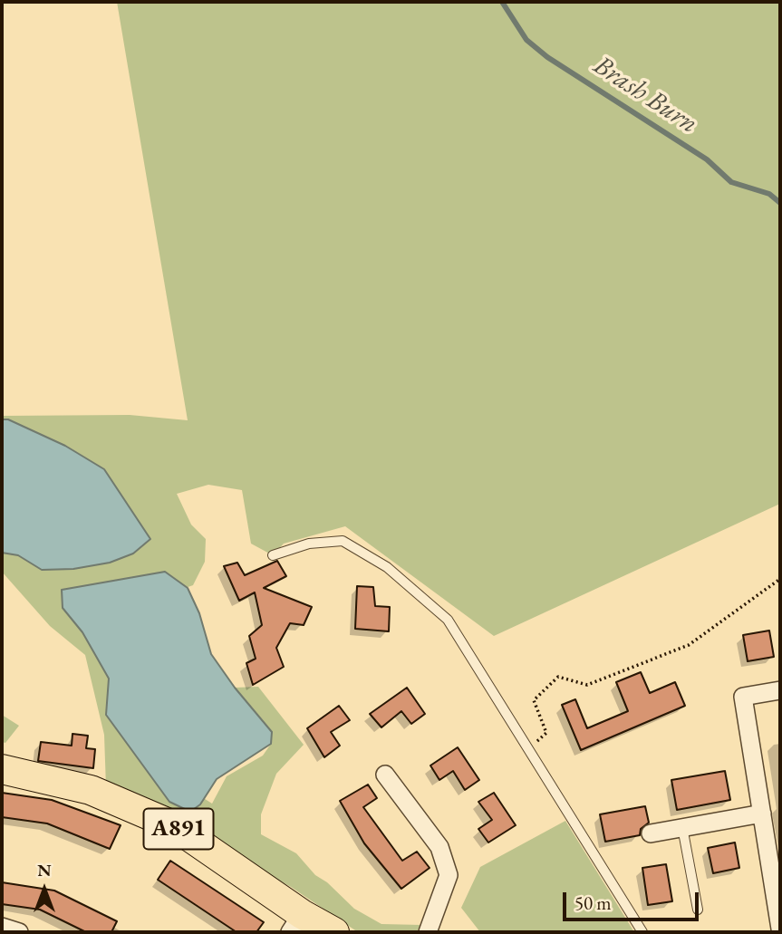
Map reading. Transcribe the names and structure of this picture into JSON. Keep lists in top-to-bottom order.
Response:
{
  "streets": {
    "main road": ["A891"]
  },
  "water": ["Brash Burn"],
  "scale_bar": "50 m",
  "north": "top"
}
